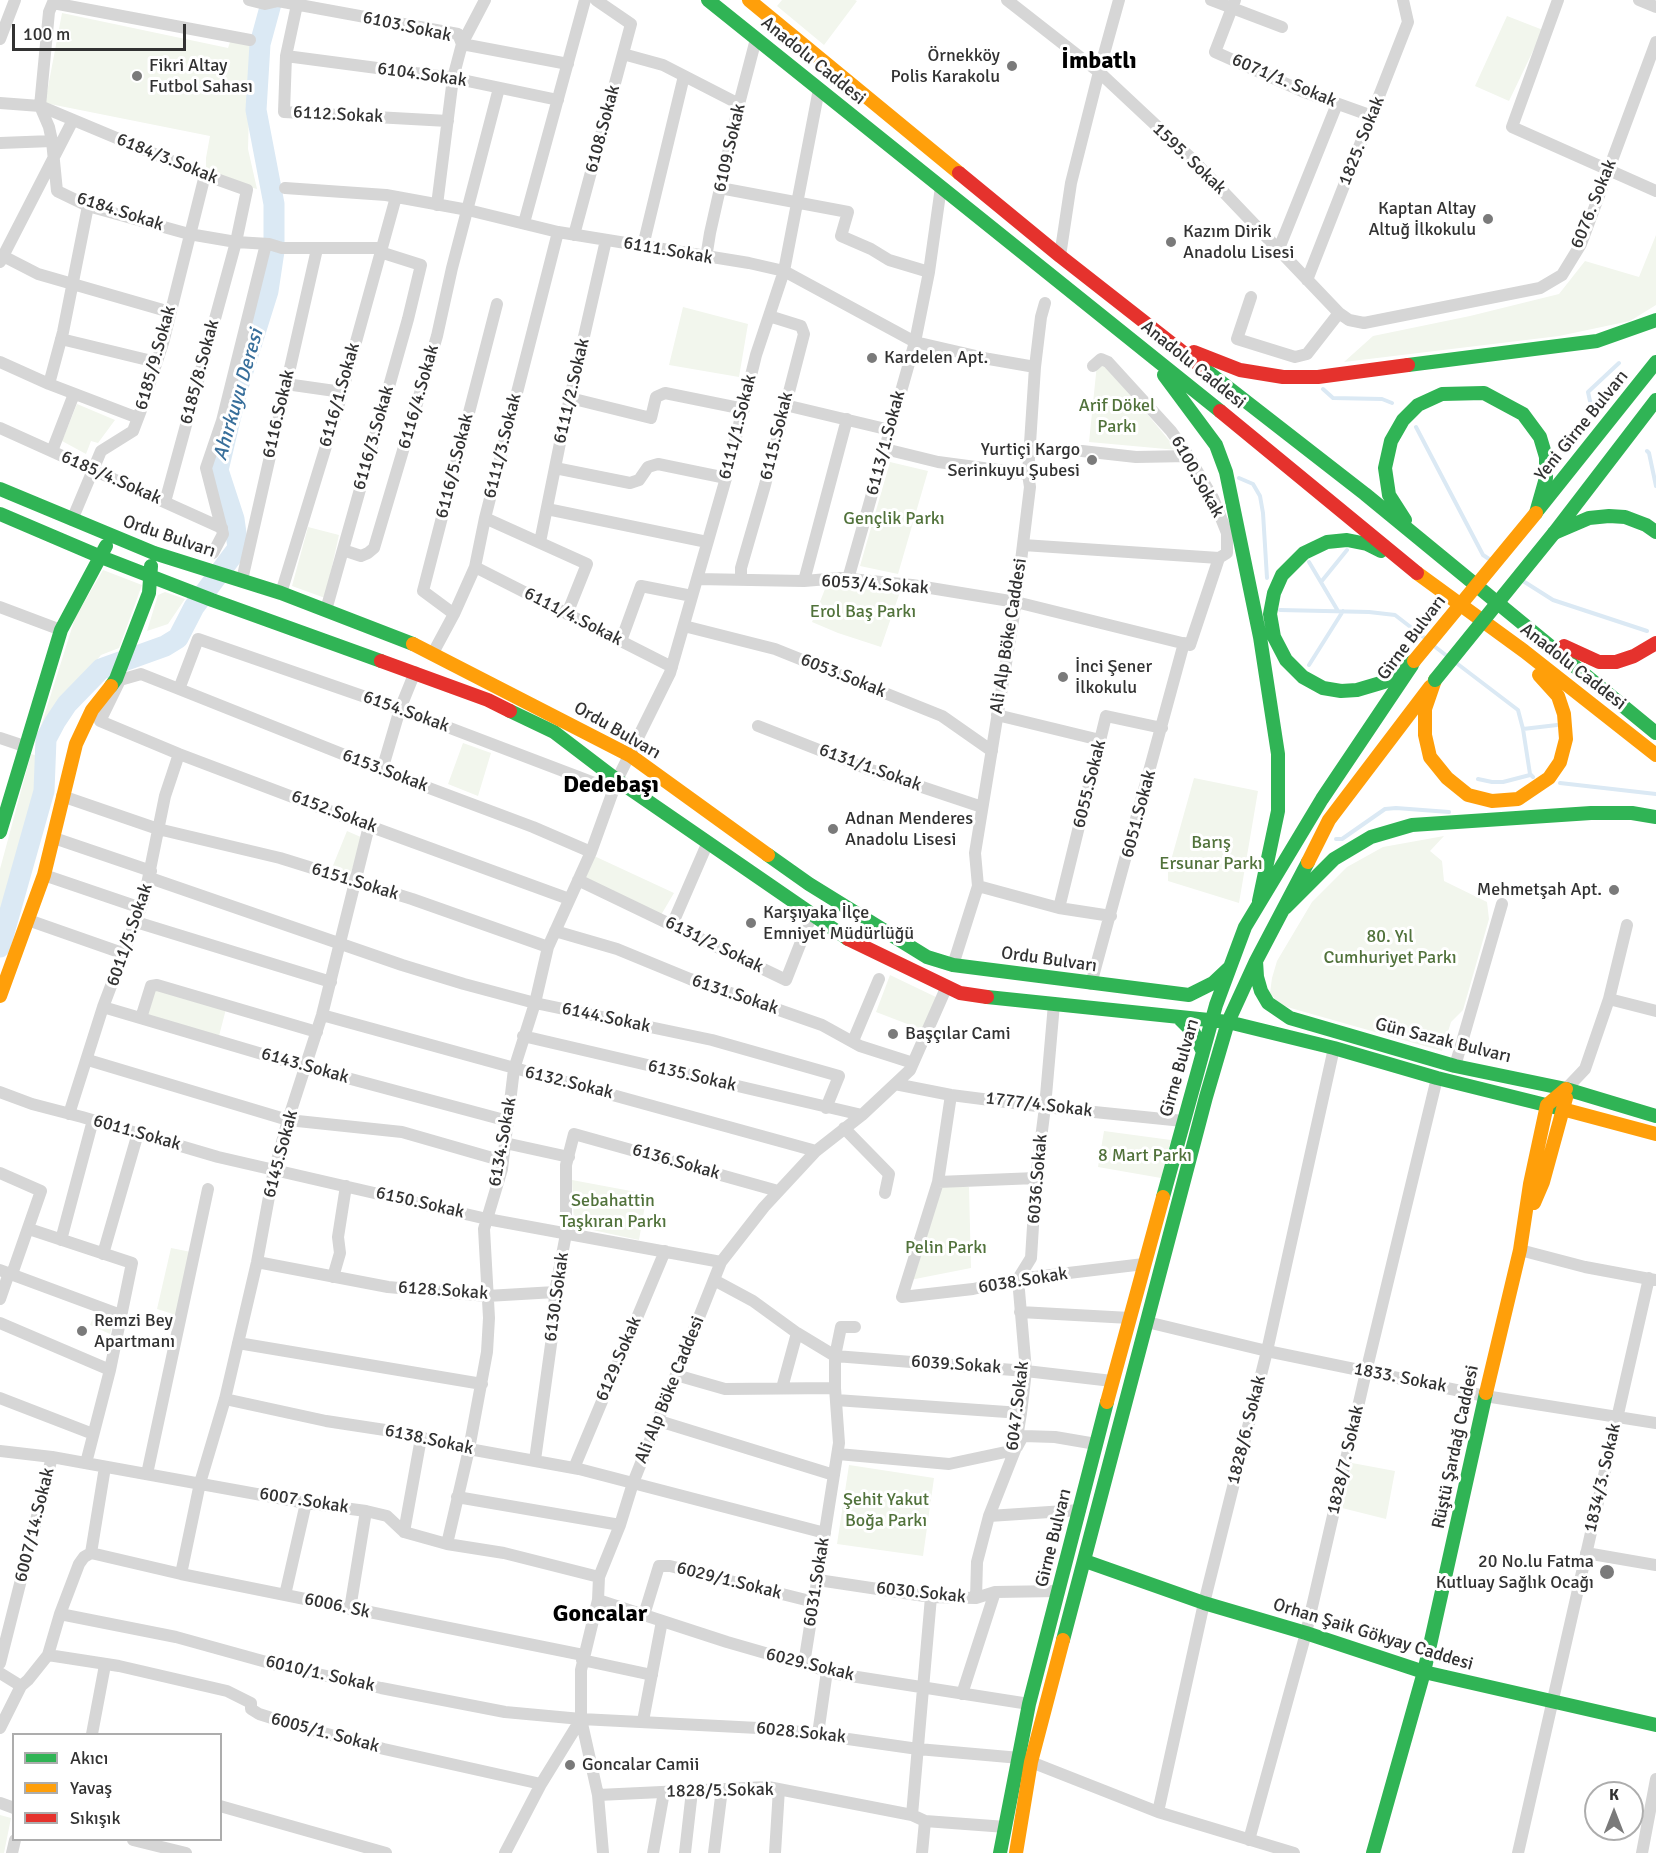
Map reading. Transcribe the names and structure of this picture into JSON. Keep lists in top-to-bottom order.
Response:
{
  "streets": {
    "main road": [
      "Anadolu Caddesi",
      "Yeni Girne Bulvarı",
      "Ordu Bulvarı",
      "Girne Bulvarı",
      "Gün Sazak Bulvarı",
      "Rüştü Şardağ Caddesi",
      "Orhan Şaik Gökyay Caddesi"
    ],
    "street": [
      "6103.Sokak",
      "6104.Sokak",
      "6071/1. Sokak",
      "6112.Sokak",
      "6108.Sokak",
      "1825. Sokak",
      "6109.Sokak",
      "6184/3.Sokak",
      "1595. Sokak",
      "6076. Sokak",
      "6184.Sokak",
      "6111.Sokak",
      "6185/9.Sokak",
      "6185/8.Sokak",
      "6111/2.Sokak",
      "6116/1.Sokak",
      "6116/4.Sokak",
      "6116.Sokak",
      "6111/1.Sokak",
      "6115.Sokak",
      "6116/3.Sokak",
      "6113/1.Sokak",
      "6111/3.Sokak",
      "6116/5.Sokak",
      "6100.Sokak",
      "6185/4.Sokak",
      "6053/4.Sokak",
      "6111/4.Sokak",
      "Ali Alp Böke Caddesi",
      "6053.Sokak",
      "6154.Sokak",
      "6131/1.Sokak",
      "6153.Sokak",
      "6055.Sokak",
      "6152.Sokak",
      "6051.Sokak",
      "6151.Sokak",
      "6011/5.Sokak",
      "6131/2 Sokak",
      "6131.Sokak",
      "6144.Sokak",
      "6143.Sokak",
      "6135.Sokak",
      "6132.Sokak",
      "1777/4.Sokak",
      "6011.Sokak",
      "6134.Sokak",
      "6145.Sokak",
      "6136.Sokak",
      "6036.Sokak",
      "6150.Sokak",
      "6038.Sokak",
      "6128.Sokak",
      "6130.Sokak",
      "6129.Sokak",
      "6039.Sokak",
      "1833. Sokak",
      "6047.Sokak",
      "1828/6. Sokak",
      "6138.Sokak",
      "1828/7. Sokak",
      "1834/3. Sokak",
      "6007.Sokak",
      "6007/14.Sokak",
      "6029/1.Sokak",
      "6031.Sokak",
      "6030.Sokak",
      "6006. Sk",
      "6029.Sokak",
      "6010/1. Sokak",
      "6005/1. Sokak",
      "6028.Sokak",
      "1828/5.Sokak"
    ]
  },
  "crossings": [
    ["Anadolu Caddesi", "6109.Sokak"],
    ["Anadolu Caddesi", "6111/1.Sokak"],
    ["Anadolu Caddesi", "6113/1.Sokak"],
    ["6104.Sokak", "6112.Sokak"],
    ["6071/1. Sokak", "1825. Sokak"],
    ["6108.Sokak", "6111.Sokak"],
    ["1825. Sokak", "1595. Sokak"],
    ["6109.Sokak", "6111.Sokak"],
    ["6184/3.Sokak", "6184.Sokak"],
    ["6184/3.Sokak", "6185/9.Sokak"],
    ["6184/3.Sokak", "6185/8.Sokak"],
    ["1595. Sokak", "6076. Sokak"],
    ["6184.Sokak", "6185/9.Sokak"],
    ["6184.Sokak", "6185/8.Sokak"],
    ["6184.Sokak", "6116/1.Sokak"],
    ["6184.Sokak", "6116.Sokak"],
    ["6184.Sokak", "6116/3.Sokak"],
    ["6111.Sokak", "6111/2.Sokak"],
    ["6111.Sokak", "6116/1.Sokak"],
    ["6111.Sokak", "6116/4.Sokak"],
    ["6111.Sokak", "6111/1.Sokak"],
    ["6111.Sokak", "6113/1.Sokak"],
    ["6111.Sokak", "6111/3.Sokak"],
    ["6111.Sokak", "Ali Alp Böke Caddesi"],
    ["6185/9.Sokak", "6185/4.Sokak"],
    ["6185/9.Sokak", "Ordu Bulvarı"],
    ["6185/8.Sokak", "6185/4.Sokak"],
    ["6116/1.Sokak", "Ordu Bulvarı"],
    ["6116/4.Sokak", "6116/3.Sokak"],
    ["6116.Sokak", "Ordu Bulvarı"],
    ["Yeni Girne Bulvarı", "Girne Bulvarı"],
    ["6111/1.Sokak", "6115.Sokak"],
    ["6111/1.Sokak", "Ordu Bulvarı"],
    ["6111/1.Sokak", "6053/4.Sokak"],
    ["6111/1.Sokak", "6111/4.Sokak"],
    ["6111/1.Sokak", "6053.Sokak"],
    ["6111/1.Sokak", "6134.Sokak"],
    ["6115.Sokak", "6053/4.Sokak"],
    ["6116/3.Sokak", "Ordu Bulvarı"],
    ["6113/1.Sokak", "6053/4.Sokak"],
    ["6111/3.Sokak", "6116/5.Sokak"],
    ["6111/3.Sokak", "Ordu Bulvarı"],
    ["6111/3.Sokak", "6111/4.Sokak"],
    ["6100.Sokak", "6051.Sokak"],
    ["Ordu Bulvarı", "Ali Alp Böke Caddesi"],
    ["Ordu Bulvarı", "Girne Bulvarı"],
    ["Ordu Bulvarı", "6154.Sokak"],
    ["Ordu Bulvarı", "6051.Sokak"],
    ["Ordu Bulvarı", "6131/2 Sokak"],
    ["Ordu Bulvarı", "Gün Sazak Bulvarı"],
    ["Ordu Bulvarı", "6134.Sokak"],
    ["Ordu Bulvarı", "6036.Sokak"],
    ["6053/4.Sokak", "Ali Alp Böke Caddesi"],
    ["6053/4.Sokak", "6051.Sokak"],
    ["Ali Alp Böke Caddesi", "6053.Sokak"],
    ["Ali Alp Böke Caddesi", "6131/1.Sokak"],
    ["Ali Alp Böke Caddesi", "6131.Sokak"],
    ["Ali Alp Böke Caddesi", "6135.Sokak"],
    ["Ali Alp Böke Caddesi", "6132.Sokak"],
    ["Ali Alp Böke Caddesi", "1777/4.Sokak"],
    ["Ali Alp Böke Caddesi", "6136.Sokak"],
    ["Ali Alp Böke Caddesi", "6150.Sokak"],
    ["Ali Alp Böke Caddesi", "6039.Sokak"],
    ["Ali Alp Böke Caddesi", "6138.Sokak"],
    ["Ali Alp Böke Caddesi", "6007.Sokak"],
    ["Ali Alp Böke Caddesi", "6006. Sk"],
    ["Ali Alp Böke Caddesi", "6029.Sokak"],
    ["Ali Alp Böke Caddesi", "6010/1. Sokak"],
    ["Ali Alp Böke Caddesi", "6028.Sokak"],
    ["Ali Alp Böke Caddesi", "1828/5.Sokak"],
    ["Girne Bulvarı", "Gün Sazak Bulvarı"],
    ["Girne Bulvarı", "1777/4.Sokak"],
    ["Girne Bulvarı", "6038.Sokak"],
    ["Girne Bulvarı", "6039.Sokak"],
    ["Girne Bulvarı", "1833. Sokak"],
    ["Girne Bulvarı", "6030.Sokak"],
    ["Girne Bulvarı", "Orhan Şaik Gökyay Caddesi"],
    ["Girne Bulvarı", "6029.Sokak"],
    ["Girne Bulvarı", "6028.Sokak"],
    ["6154.Sokak", "6153.Sokak"],
    ["6154.Sokak", "6134.Sokak"],
    ["6153.Sokak", "6152.Sokak"],
    ["6153.Sokak", "6134.Sokak"],
    ["6055.Sokak", "6051.Sokak"],
    ["6152.Sokak", "6011/5.Sokak"],
    ["6152.Sokak", "6134.Sokak"],
    ["6152.Sokak", "6145.Sokak"],
    ["6151.Sokak", "6011/5.Sokak"],
    ["6151.Sokak", "6134.Sokak"],
    ["6151.Sokak", "6145.Sokak"],
    ["6011/5.Sokak", "6144.Sokak"],
    ["6011/5.Sokak", "6143.Sokak"],
    ["6011/5.Sokak", "6011.Sokak"],
    ["6131/2 Sokak", "6134.Sokak"],
    ["6131.Sokak", "6134.Sokak"],
    ["6144.Sokak", "6135.Sokak"],
    ["6144.Sokak", "6134.Sokak"],
    ["6144.Sokak", "6145.Sokak"],
    ["Gün Sazak Bulvarı", "1828/6. Sokak"],
    ["Gün Sazak Bulvarı", "Rüştü Şardağ Caddesi"],
    ["Gün Sazak Bulvarı", "1828/7. Sokak"],
    ["6143.Sokak", "6134.Sokak"],
    ["6143.Sokak", "6145.Sokak"],
    ["6135.Sokak", "6134.Sokak"],
    ["6132.Sokak", "6134.Sokak"],
    ["6132.Sokak", "6145.Sokak"],
    ["1777/4.Sokak", "6036.Sokak"],
    ["6011.Sokak", "6145.Sokak"],
    ["6011.Sokak", "6150.Sokak"],
    ["6134.Sokak", "6150.Sokak"],
    ["6134.Sokak", "6128.Sokak"],
    ["6134.Sokak", "6138.Sokak"],
    ["6134.Sokak", "6007.Sokak"],
    ["6145.Sokak", "6150.Sokak"],
    ["6145.Sokak", "6128.Sokak"],
    ["6145.Sokak", "6138.Sokak"],
    ["6145.Sokak", "6007.Sokak"],
    ["6145.Sokak", "6006. Sk"],
    ["6136.Sokak", "6130.Sokak"],
    ["6036.Sokak", "6038.Sokak"],
    ["6036.Sokak", "6047.Sokak"],
    ["6150.Sokak", "6130.Sokak"],
    ["6150.Sokak", "6129.Sokak"],
    ["6038.Sokak", "6047.Sokak"],
    ["6128.Sokak", "6130.Sokak"],
    ["6130.Sokak", "6138.Sokak"],
    ["6129.Sokak", "6138.Sokak"],
    ["6039.Sokak", "6047.Sokak"],
    ["6039.Sokak", "6031.Sokak"],
    ["1833. Sokak", "1828/6. Sokak"],
    ["1833. Sokak", "Rüştü Şardağ Caddesi"],
    ["1833. Sokak", "1828/7. Sokak"],
    ["1833. Sokak", "1834/3. Sokak"],
    ["6047.Sokak", "6030.Sokak"],
    ["1828/6. Sokak", "Orhan Şaik Gökyay Caddesi"],
    ["1828/6. Sokak", "6028.Sokak"],
    ["6138.Sokak", "6031.Sokak"],
    ["Rüştü Şardağ Caddesi", "Orhan Şaik Gökyay Caddesi"],
    ["1828/7. Sokak", "Orhan Şaik Gökyay Caddesi"],
    ["1828/7. Sokak", "6028.Sokak"],
    ["1834/3. Sokak", "Orhan Şaik Gökyay Caddesi"],
    ["6007.Sokak", "6007/14.Sokak"],
    ["6029/1.Sokak", "6031.Sokak"],
    ["6029/1.Sokak", "6029.Sokak"],
    ["6031.Sokak", "6030.Sokak"],
    ["6031.Sokak", "6029.Sokak"],
    ["6010/1. Sokak", "6028.Sokak"]
  ],
  "districts": ["İmbatlı", "Dedebaşı", "Goncalar"],
  "water": ["Ahırkuyu Deresi"],
  "parks": [
    "Arif Dökel Parkı",
    "Gençlik Parkı",
    "Erol Baş Parkı",
    "Barış Ersunar Parkı",
    "80. Yıl Cumhuriyet Parkı",
    "8 Mart Parkı",
    "Sebahattin Taşkıran Parkı",
    "Pelin Parkı",
    "Şehit Yakut Boğa Parkı"
  ],
  "places": [
    "Örnekköy Polis Karakolu",
    "Fikri Altay Futbol Sahası",
    "Kaptan Altay Altuğ İlkokulu",
    "Kazım Dirik Anadolu Lisesi",
    "Kardelen Apt.",
    "Yurtiçi Kargo Serinkuyu Şubesi",
    "İnci Şener İlkokulu",
    "Adnan Menderes Anadolu Lisesi",
    "Mehmetşah Apt.",
    "Karşıyaka İlçe Emniyet Müdürlüğü",
    "Başçılar Cami",
    "Remzi Bey Apartmanı",
    "20 No.lu Fatma Kutluay Sağlık Ocağı",
    "Goncalar Camii"
  ],
  "legend": ["Akıcı", "Yavaş", "Sıkışık"],
  "scale_bar": "100 m",
  "north": "top"
}
